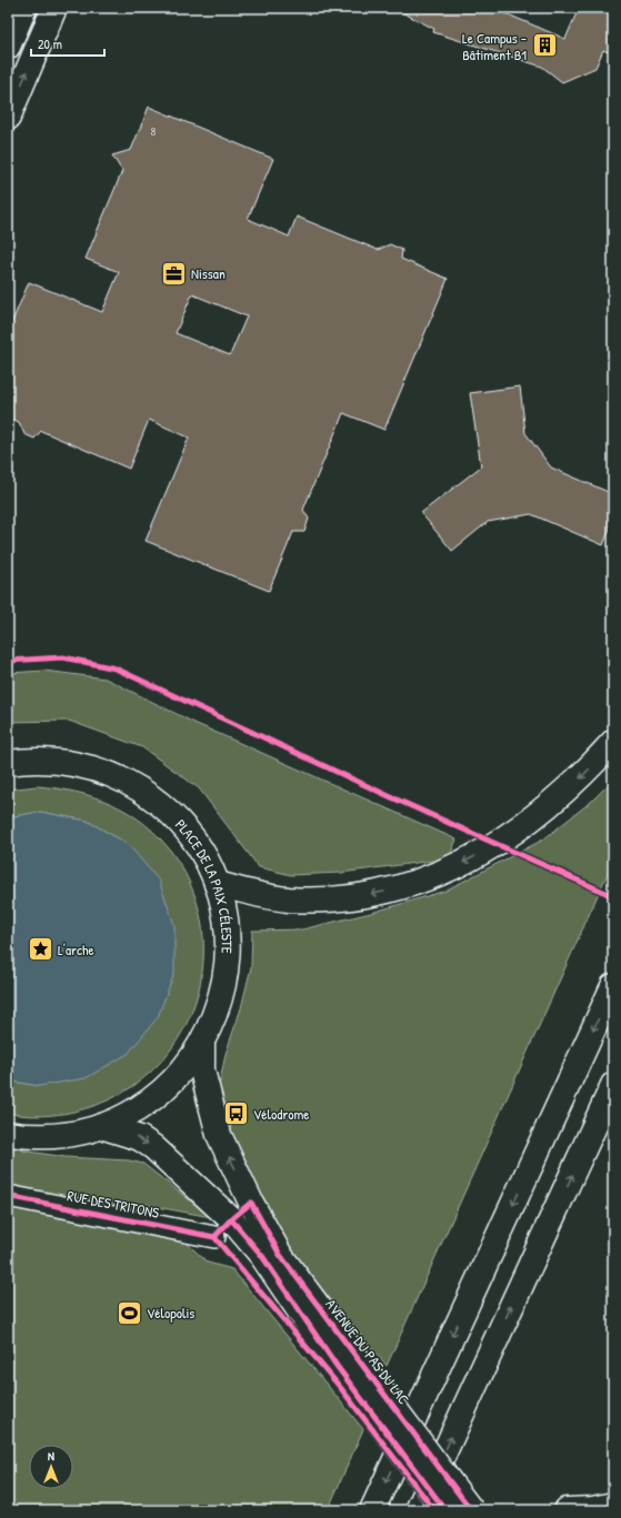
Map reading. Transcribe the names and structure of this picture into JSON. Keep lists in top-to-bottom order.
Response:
{
  "streets": {
    "main road": ["PLACE DE LA PAIX CÉLESTE", "AVENUE DU PAS DU LAC"],
    "street": ["RUE DES TRITONS"]
  },
  "crossings": [
    ["PLACE DE LA PAIX CÉLESTE", "AVENUE DU PAS DU LAC"]
  ],
  "places": {
    "building": ["Le Campus - Bâtiment B1"],
    "office": ["Nissan"],
    "place": ["L'arche"],
    "bus stop": ["Vélodrome"],
    "sports": ["Vélopolis"]
  },
  "house_numbers": ["8"],
  "scale_bar": "20 m",
  "north": "top"
}
